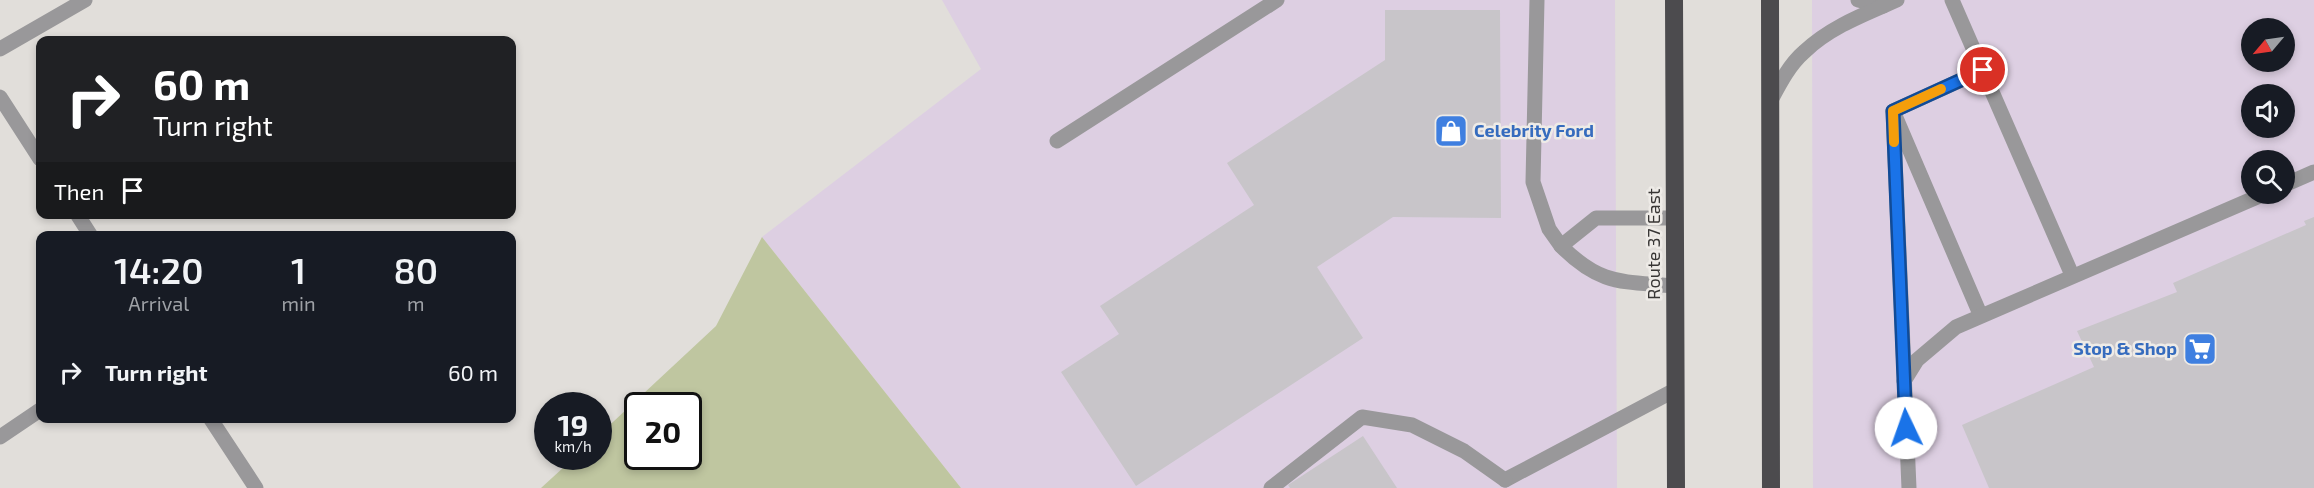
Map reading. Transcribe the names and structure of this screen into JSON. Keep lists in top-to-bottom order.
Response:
{
  "streets": {
    "highway": ["Route 37 East"]
  },
  "places": {
    "shop": ["Celebrity Ford"],
    "supermarket": ["Stop & Shop"]
  },
  "north": "bottom left",
  "page": {
    "turn": ["60 m", "Turn right"],
    "then": "Then",
    "eta": [
      "14:20",
      "Arrival",
      "1",
      "min",
      "80",
      "m"
    ],
    "list": [
      {
        "name": "Turn right",
        "value": "60 m"
      }
    ],
    "speed": "19 km/h",
    "limit": "20"
  }
}
